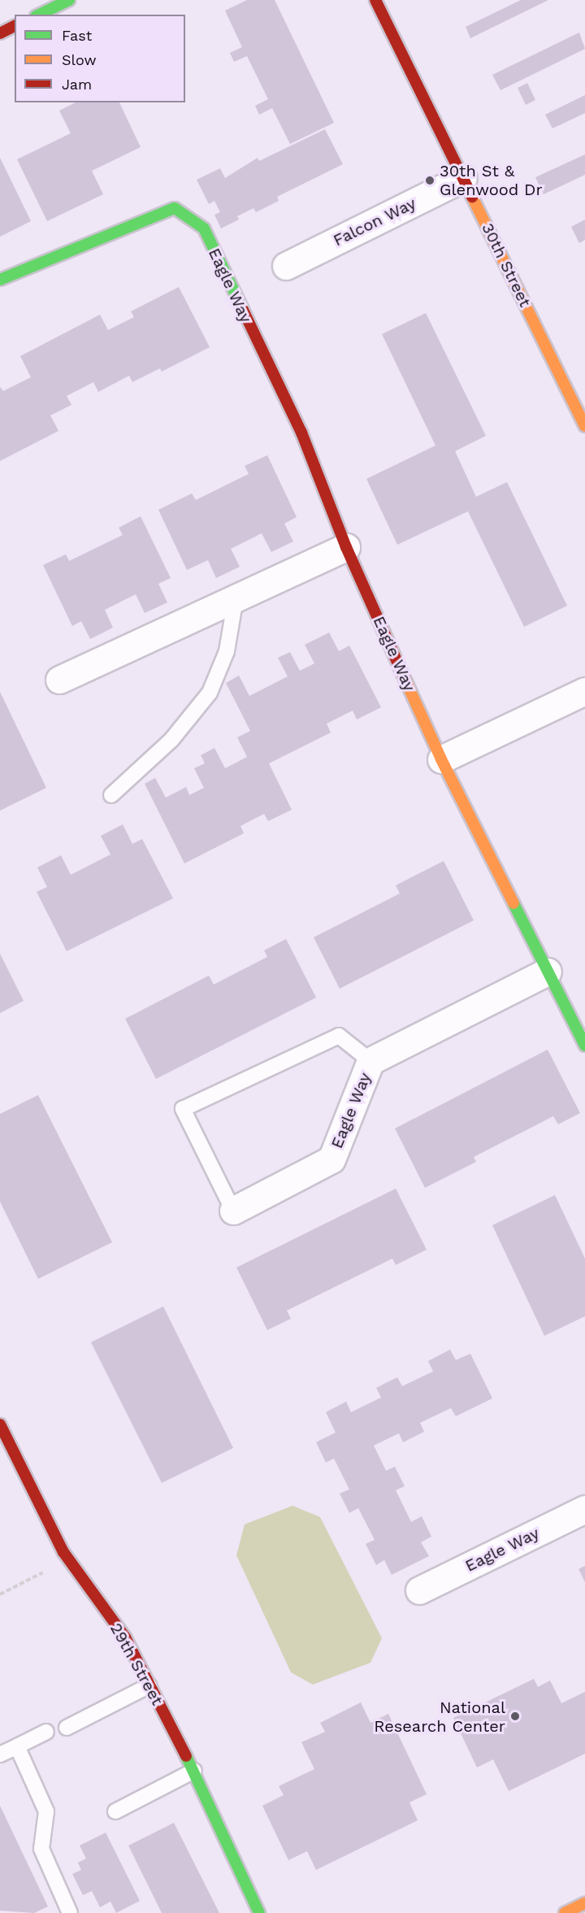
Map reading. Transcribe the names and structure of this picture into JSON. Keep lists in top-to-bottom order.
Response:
{
  "streets": {
    "street": [
      "Falcon Way",
      "30th Street",
      "Eagle Way",
      "29th Street"
    ]
  },
  "crossings": [
    ["Falcon Way", "30th Street"]
  ],
  "places": ["30th St & Glenwood Dr", "National Research Center"],
  "legend": ["Fast", "Slow", "Jam"]
}
